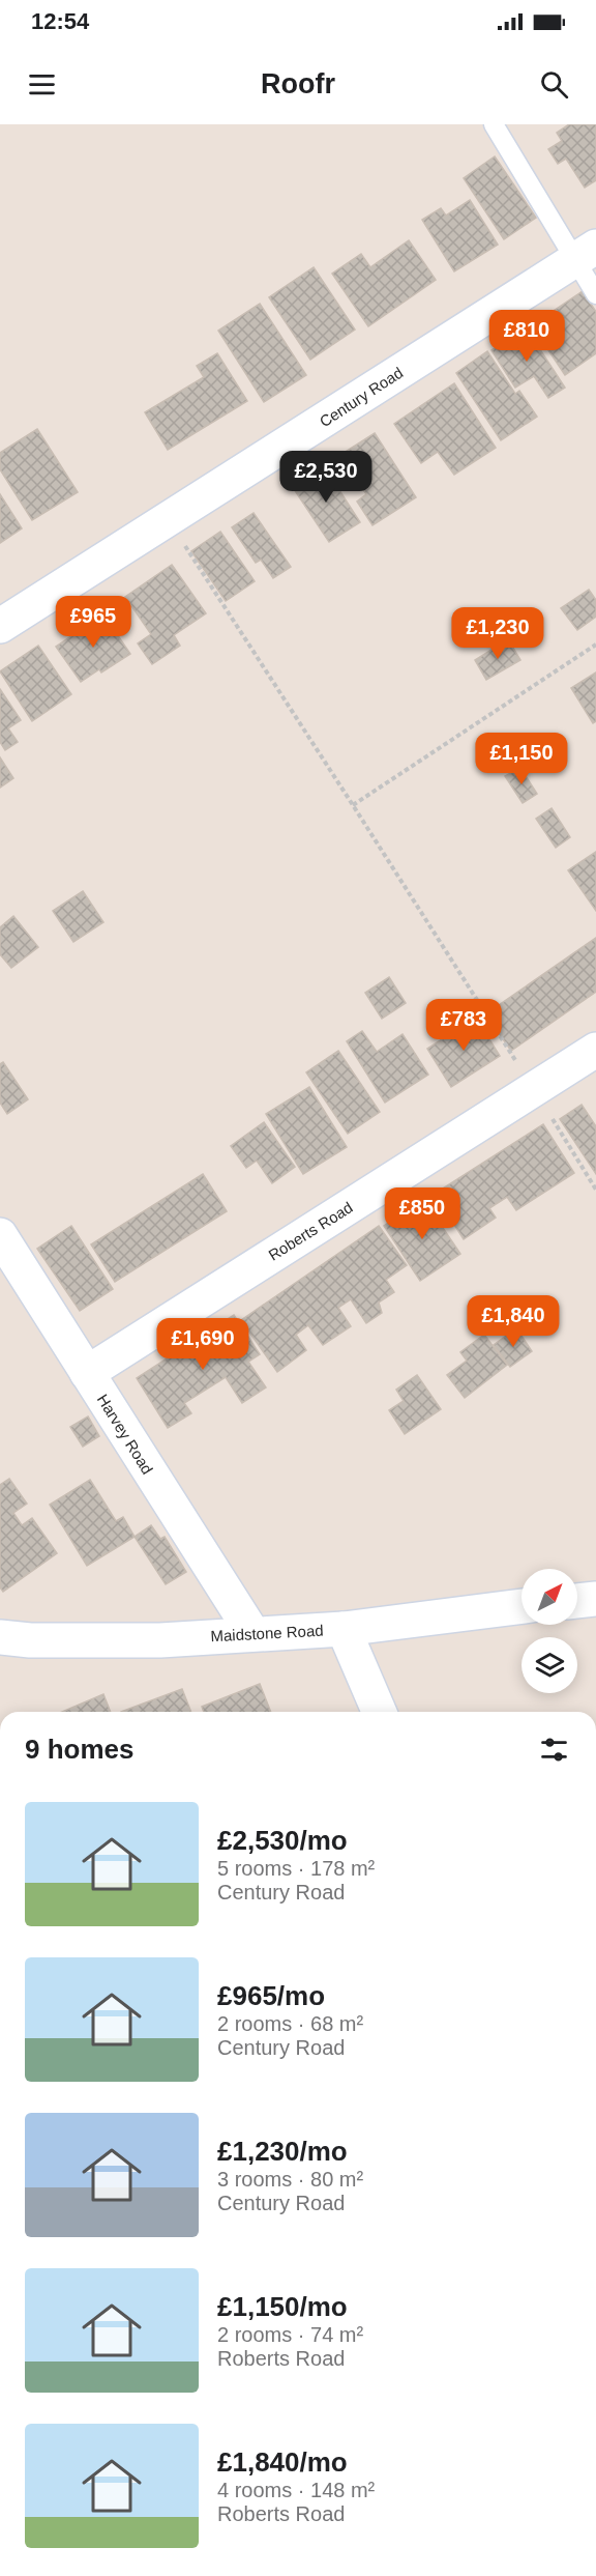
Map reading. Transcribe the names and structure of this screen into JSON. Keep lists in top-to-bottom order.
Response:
{
  "streets": {
    "street": [
      "Century Road",
      "Roberts Road",
      "Harvey Road",
      "Maidstone Road"
    ]
  },
  "crossings": [
    ["Roberts Road", "Harvey Road"],
    ["Harvey Road", "Maidstone Road"]
  ],
  "north": "top right",
  "page": {
    "status": "12:54",
    "header": "Roofr",
    "price": [
      "£810",
      "£2,530",
      "£965",
      "£1,230",
      "£1,150",
      "£783",
      "£850",
      "£1,840",
      "£1,690"
    ],
    "heading": "9 homes",
    "list": [
      {
        "name": "£2,530/mo",
        "note": "5 rooms · 178 m² · Century Road"
      },
      {
        "name": "£965/mo",
        "note": "2 rooms · 68 m² · Century Road"
      },
      {
        "name": "£1,230/mo",
        "note": "3 rooms · 80 m² · Century Road"
      },
      {
        "name": "£1,150/mo",
        "note": "2 rooms · 74 m² · Roberts Road"
      },
      {
        "name": "£1,840/mo",
        "note": "4 rooms · 148 m² · Roberts Road"
      }
    ]
  }
}
